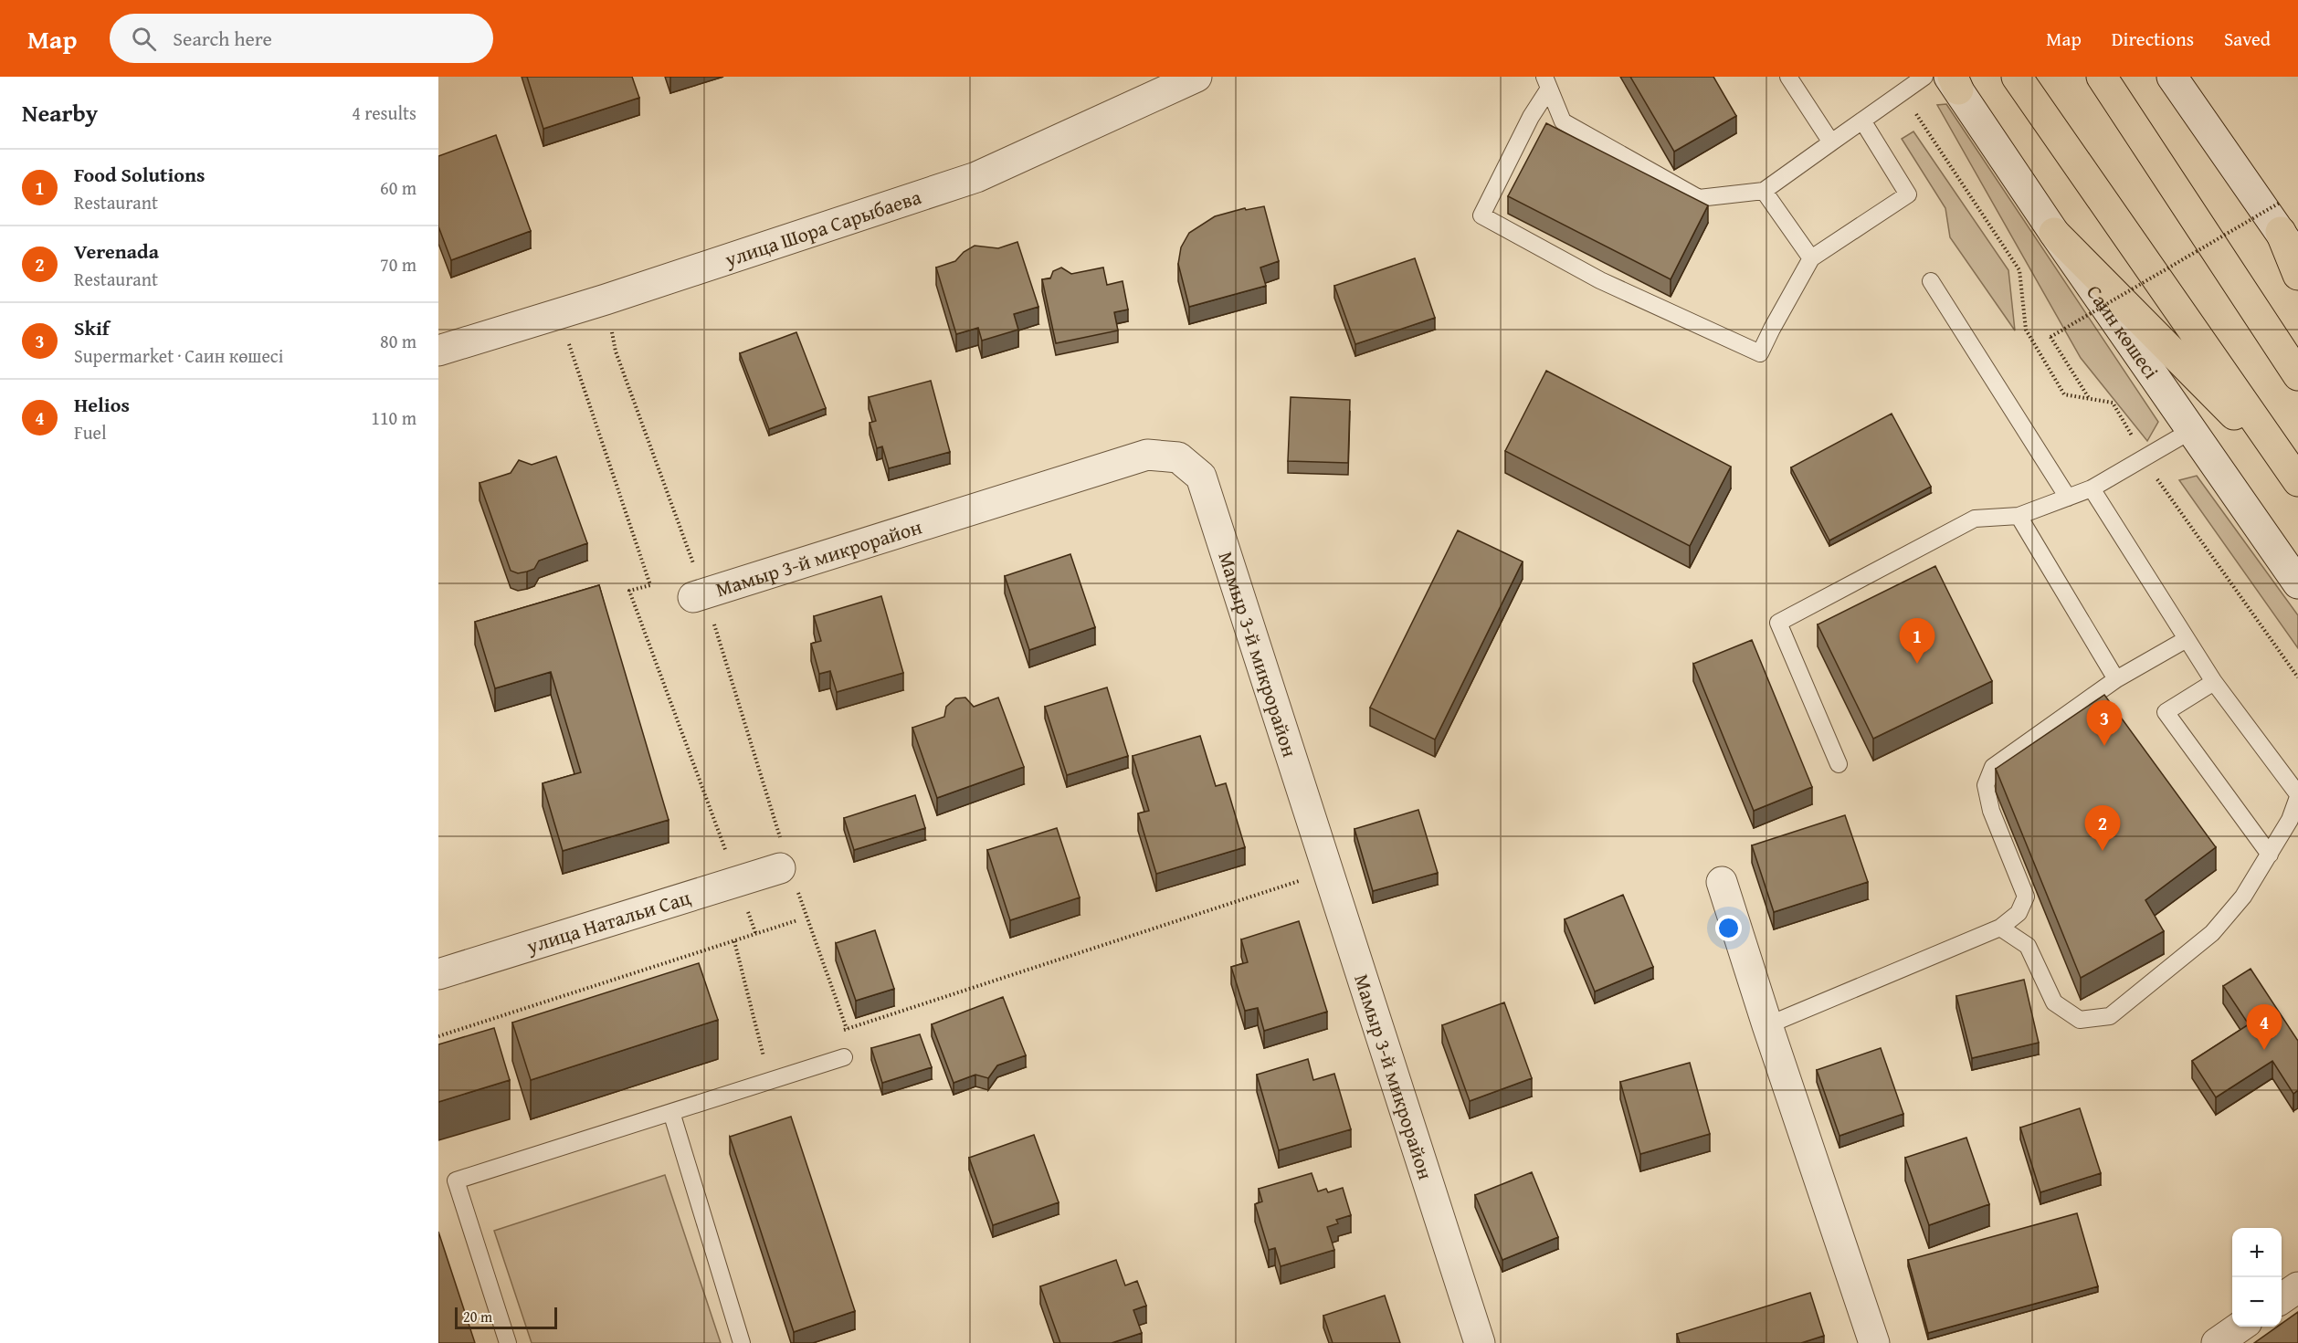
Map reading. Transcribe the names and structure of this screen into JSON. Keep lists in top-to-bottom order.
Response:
{
  "streets": {
    "street": [
      "улица Шора Сарыбаева",
      "Саин көшесі",
      "Мамыр 3-й микрорайон",
      "улица Натальи Сац"
    ]
  },
  "scale_bar": "20 m",
  "page": {
    "header": "Map",
    "search": "Search here",
    "nav": ["Map", "Directions", "Saved"],
    "heading": ["Nearby", "4 results"],
    "list": [
      {
        "mark": "1",
        "name": "Food Solutions",
        "note": "Restaurant",
        "value": "60 m"
      },
      {
        "mark": "2",
        "name": "Verenada",
        "note": "Restaurant",
        "value": "70 m"
      },
      {
        "mark": "3",
        "name": "Skif",
        "note": "Supermarket · Саин көшесі",
        "value": "80 m"
      },
      {
        "mark": "4",
        "name": "Helios",
        "note": "Fuel",
        "value": "110 m"
      }
    ],
    "pins": [
      "1",
      "3",
      "2",
      "4"
    ],
    "map_buttons": ["+", "−"],
    "scale": "20 m"
  }
}
